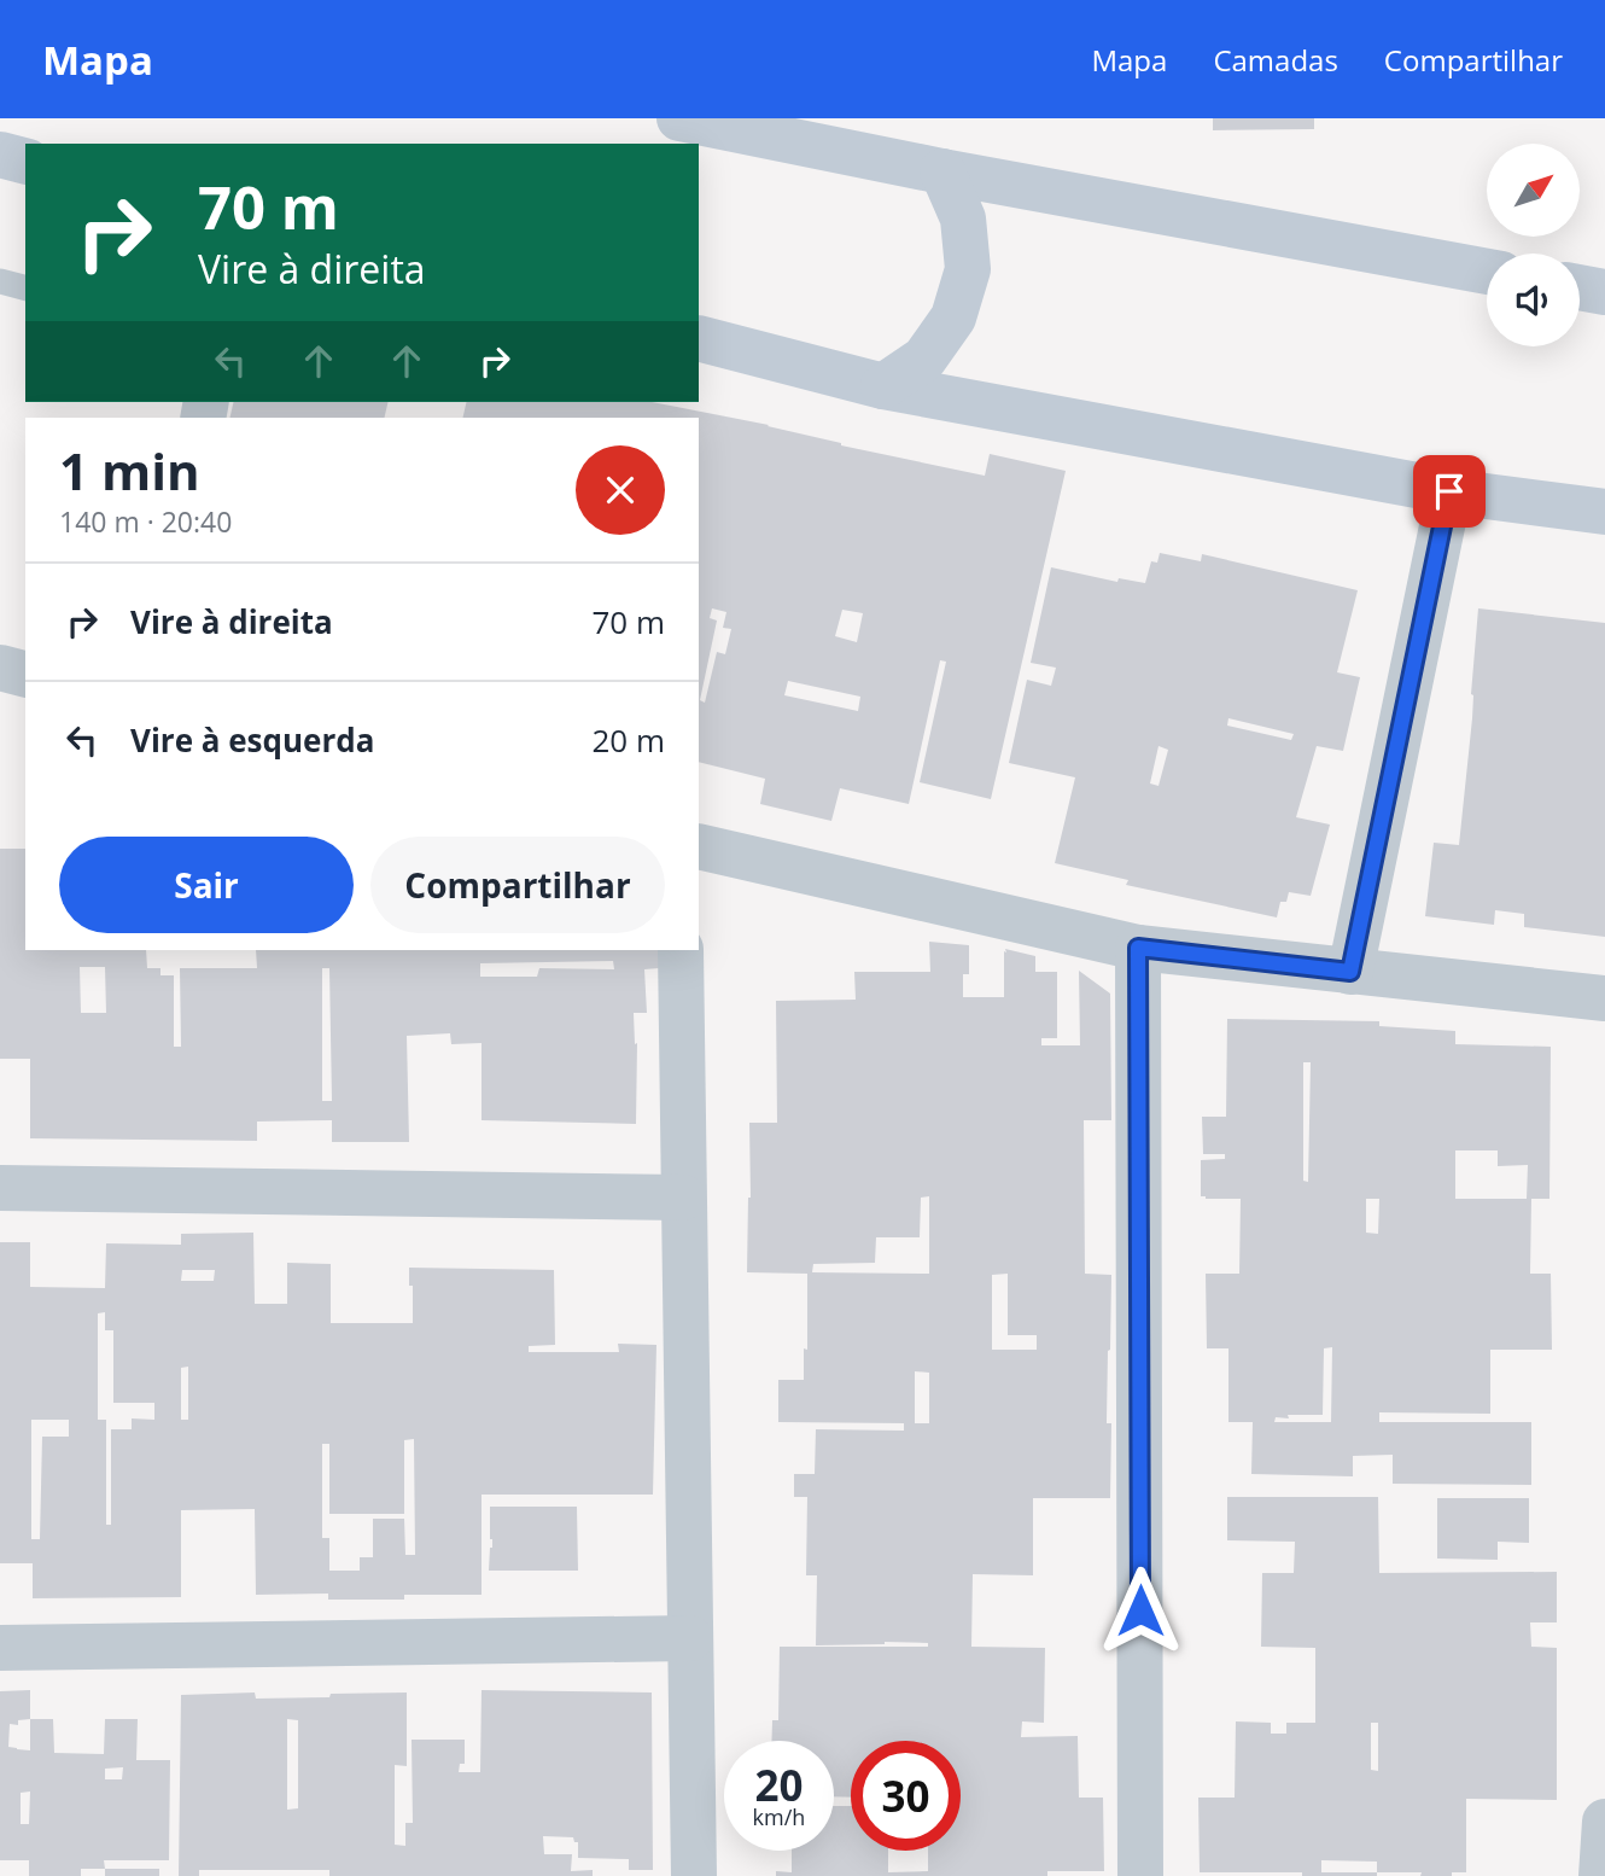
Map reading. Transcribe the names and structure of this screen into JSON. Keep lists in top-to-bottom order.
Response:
{
  "north": "top right",
  "page": {
    "header": "Mapa",
    "nav": ["Mapa", "Camadas", "Compartilhar"],
    "turn": ["70 m", "Vire à direita"],
    "heading": ["1 min", "140 m · 20:40"],
    "list": [
      {
        "name": "Vire à direita",
        "value": "70 m"
      },
      {
        "name": "Vire à esquerda",
        "value": "20 m"
      }
    ],
    "buttons": ["Sair", "Compartilhar"],
    "speed": "20 km/h",
    "limit": "30"
  }
}
